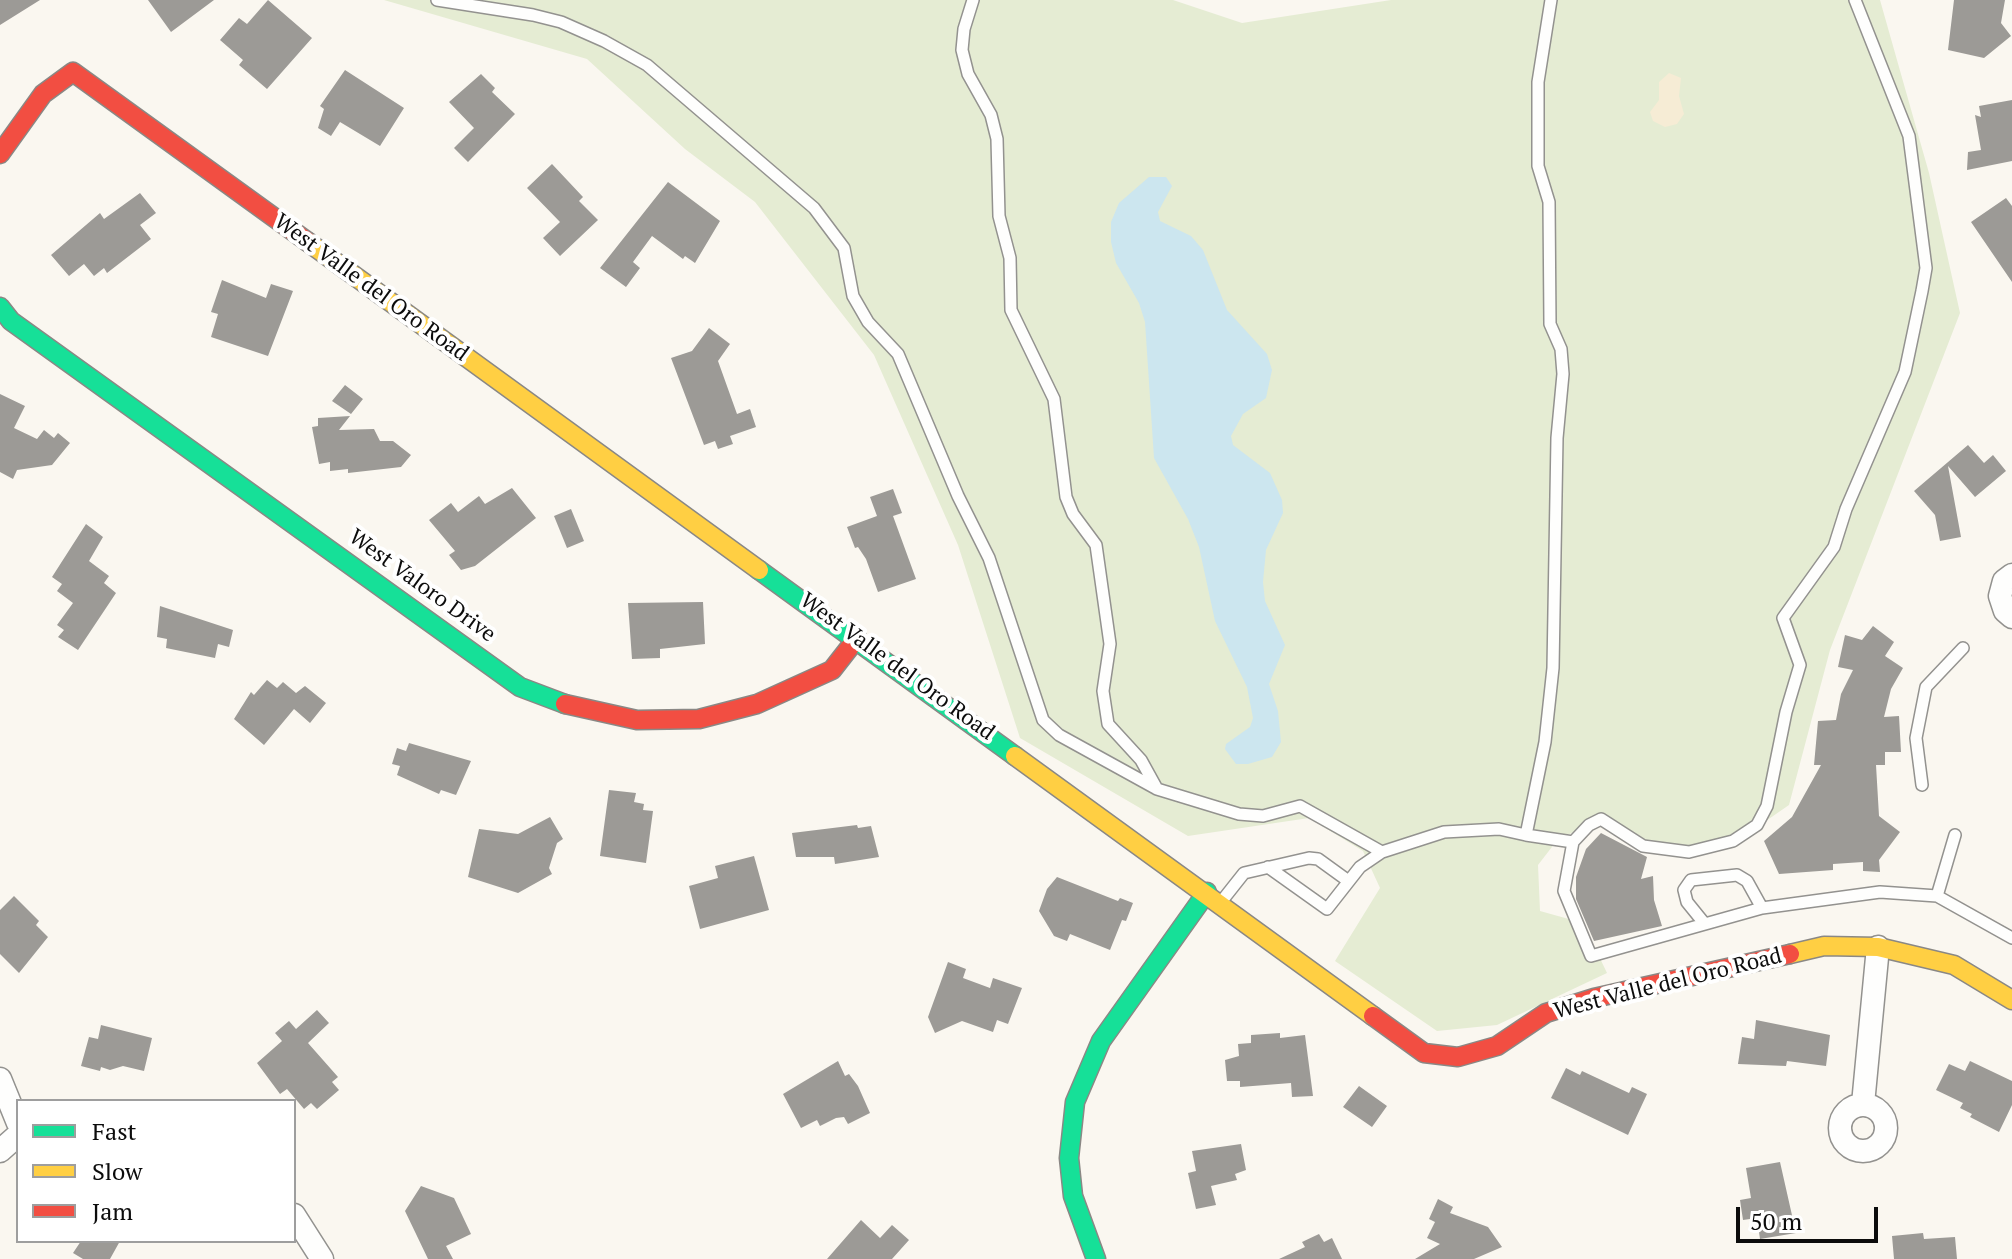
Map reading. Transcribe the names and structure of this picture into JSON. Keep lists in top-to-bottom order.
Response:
{
  "streets": {
    "street": ["West Valle del Oro Road", "West Valoro Drive"]
  },
  "crossings": [
    ["West Valle del Oro Road", "West Valoro Drive"]
  ],
  "legend": ["Fast", "Slow", "Jam"],
  "scale_bar": "50 m"
}
